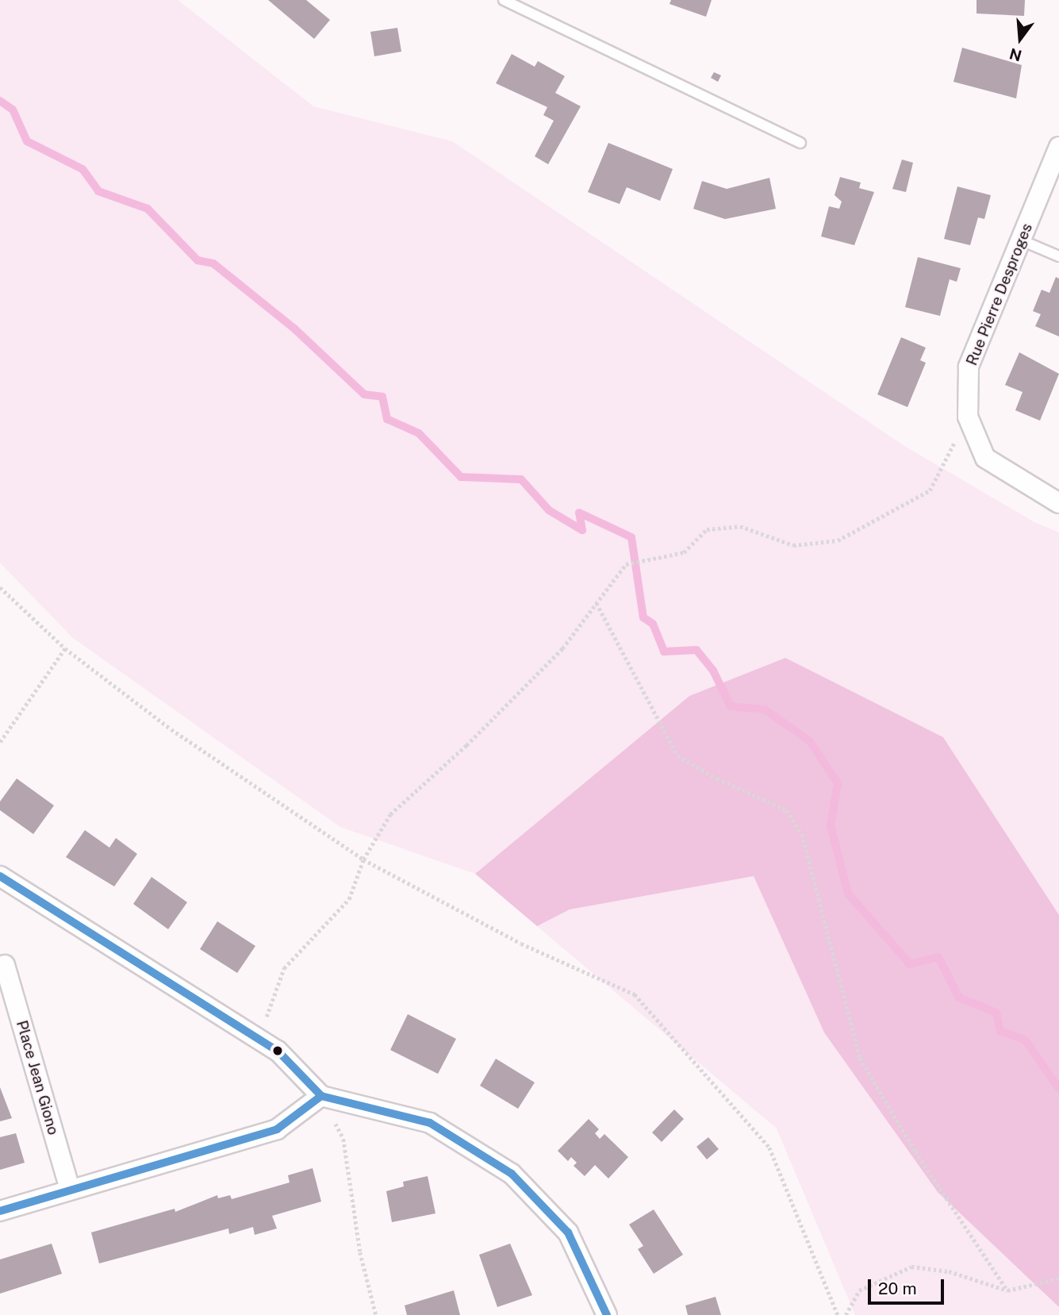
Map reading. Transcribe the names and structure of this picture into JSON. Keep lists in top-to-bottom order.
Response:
{
  "streets": {
    "street": ["Rue Pierre Desproges", "Place Jean Giono"]
  },
  "scale_bar": "20 m",
  "north": "bottom"
}
